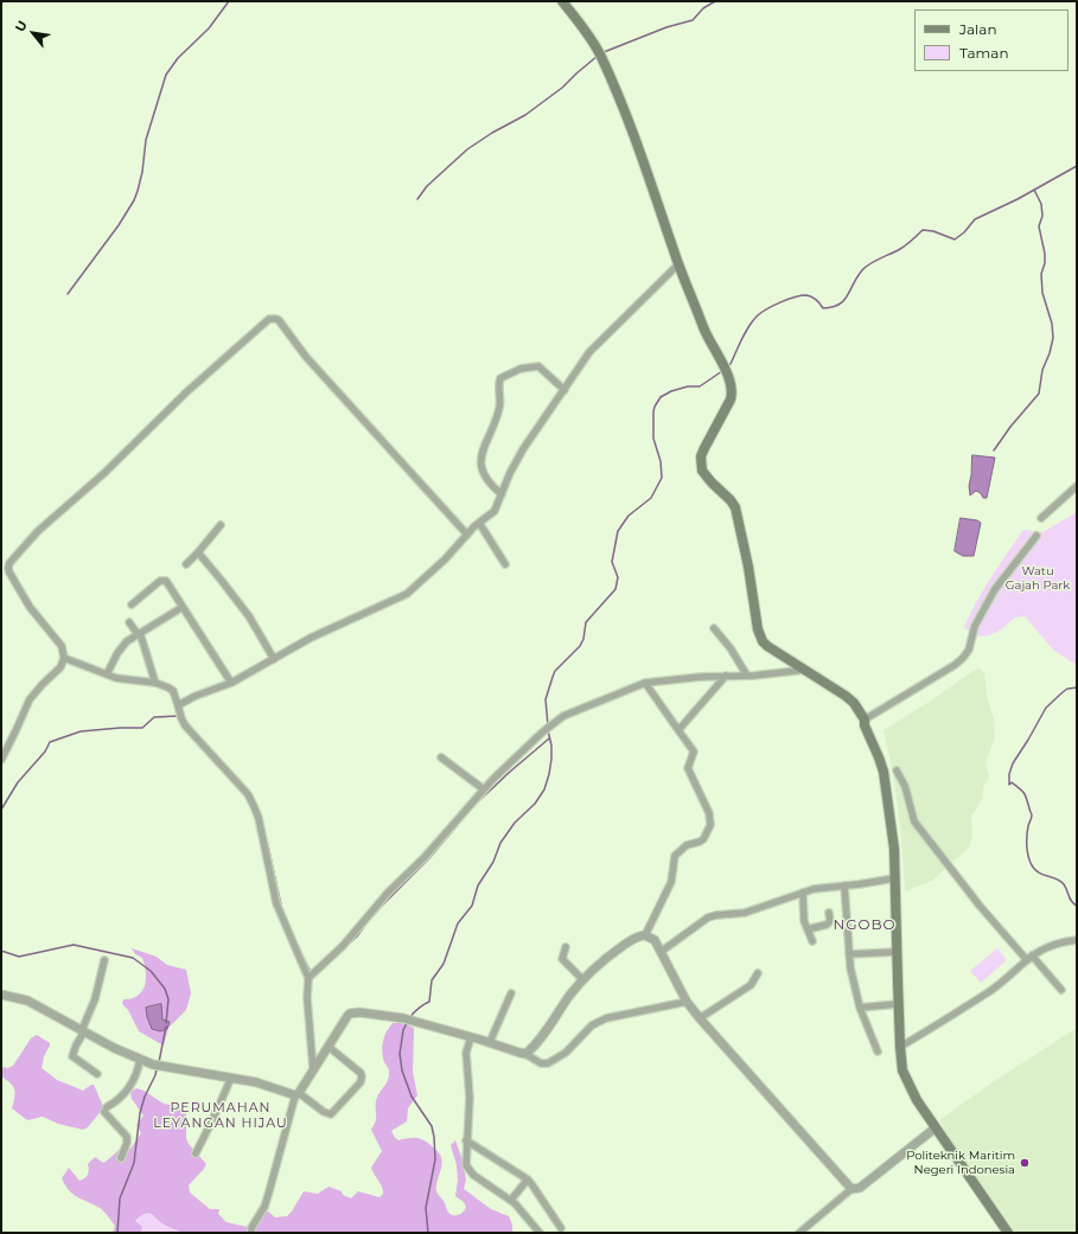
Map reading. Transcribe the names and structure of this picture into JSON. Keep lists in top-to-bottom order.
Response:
{
  "districts": ["NGOBO", "PERUMAHAN LEYANGAN HIJAU"],
  "parks": ["Watu Gajah Park"],
  "places": ["Politeknik Maritim Negeri Indonesia"],
  "legend": ["Jalan", "Taman"],
  "north": "top left"
}
